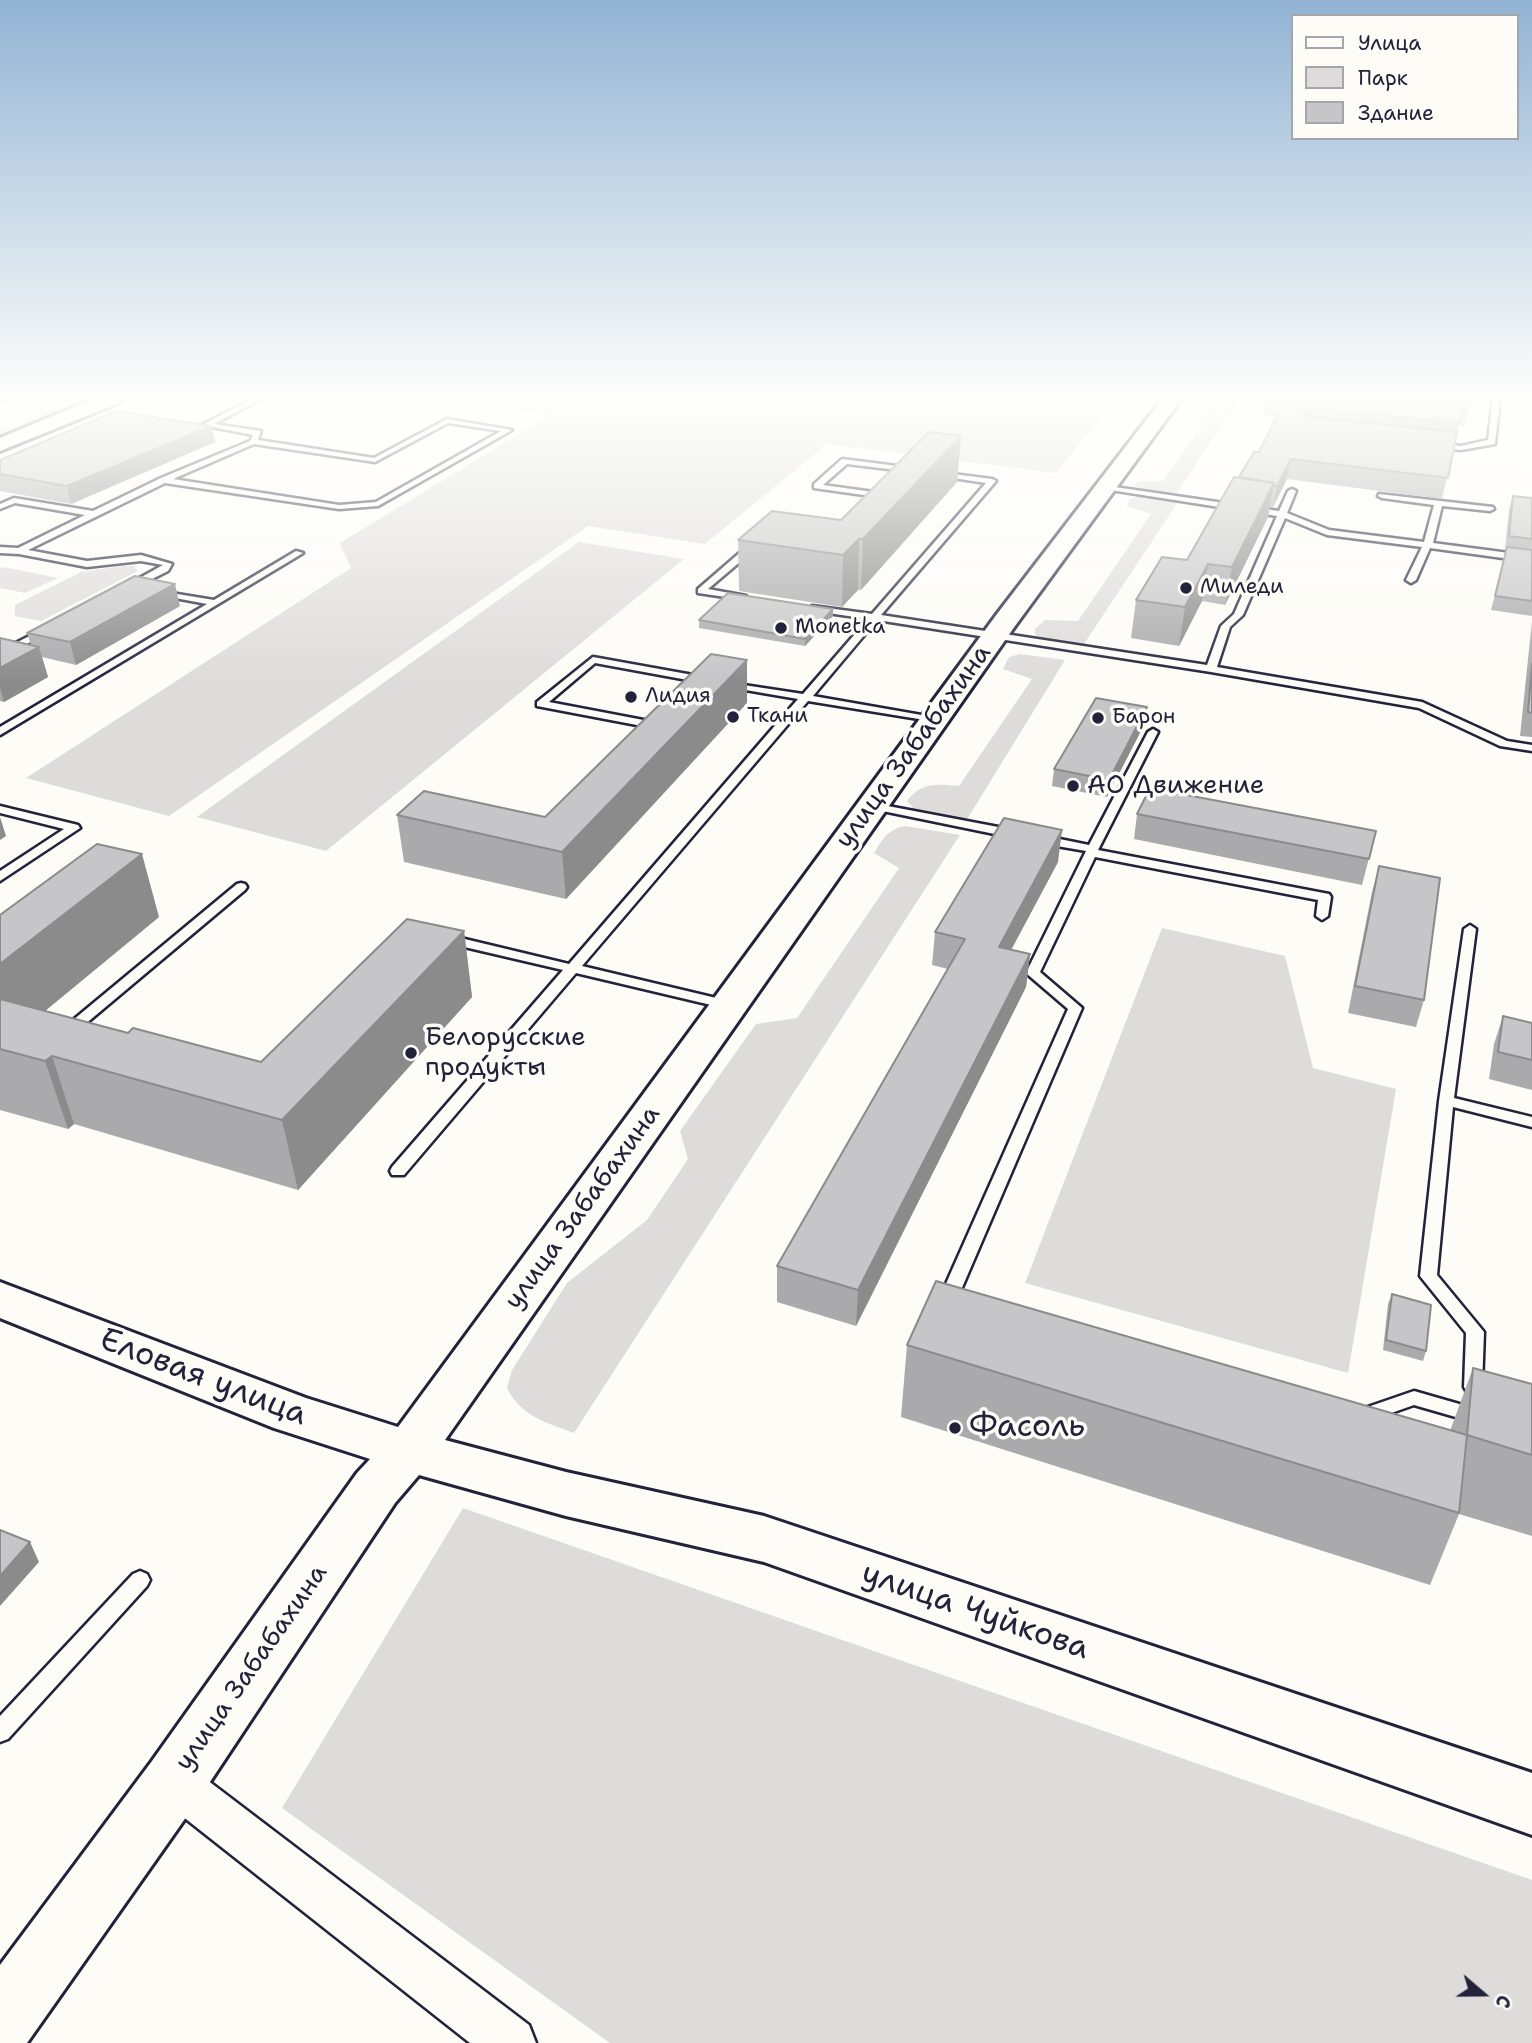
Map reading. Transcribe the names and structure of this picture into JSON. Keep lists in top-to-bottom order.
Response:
{
  "streets": {
    "street": ["улица Забабахина", "Еловая улица", "улица Чуйкова"]
  },
  "crossings": [
    ["улица Забабахина", "Еловая улица"],
    ["улица Забабахина", "улица Чуйкова"],
    ["Еловая улица", "улица Чуйкова"]
  ],
  "places": [
    "Миледи",
    "Monetka",
    "Лидия",
    "Ткани",
    "Барон",
    "АО Движение",
    "Белорусские продукты",
    "Фасоль"
  ],
  "legend": ["Улица", "Парк", "Здание"],
  "north": "right"
}
